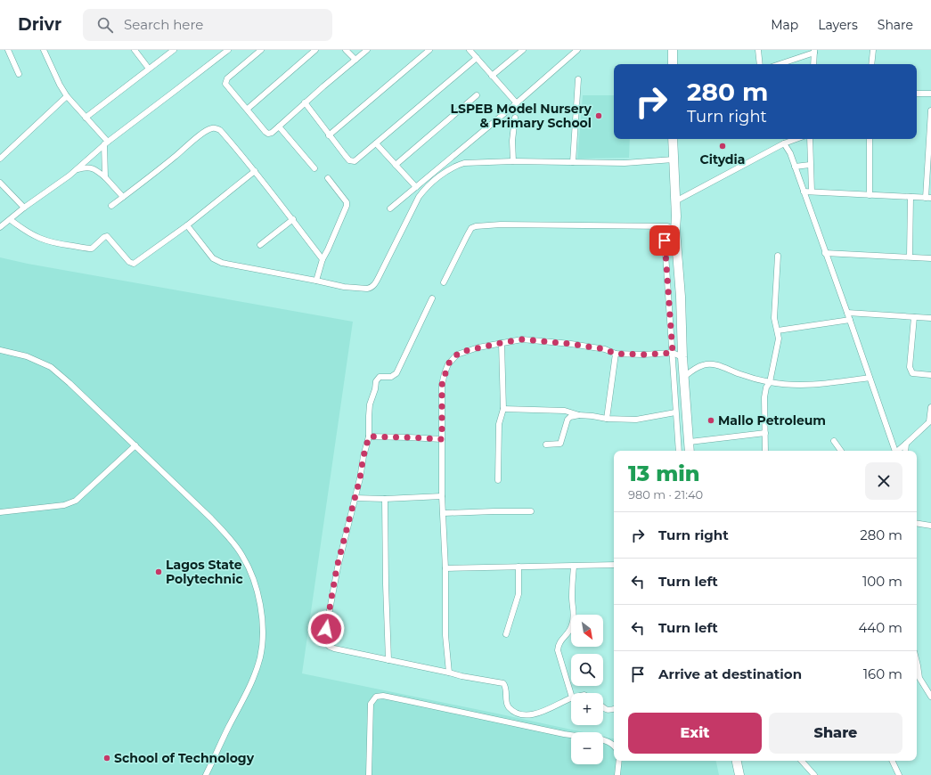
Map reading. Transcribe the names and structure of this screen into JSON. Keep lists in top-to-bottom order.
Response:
{
  "places": [
    "LSPEB Model Nursery & Primary School",
    "Citydia",
    "Mallo Petroleum",
    "Lagos State Polytechnic",
    "School of Technology"
  ],
  "north": "bottom right",
  "page": {
    "header": "Drivr",
    "search": "Search here",
    "nav": ["Map", "Layers", "Share"],
    "turn": ["280 m", "Turn right"],
    "heading": ["13 min", "980 m · 21:40"],
    "list": [
      {
        "name": "Turn right",
        "value": "280 m"
      },
      {
        "name": "Turn left",
        "value": "100 m"
      },
      {
        "name": "Turn left",
        "value": "440 m"
      },
      {
        "name": "Arrive at destination",
        "value": "160 m"
      }
    ],
    "map_buttons": ["+", "−"],
    "buttons": ["Exit", "Share"]
  }
}
